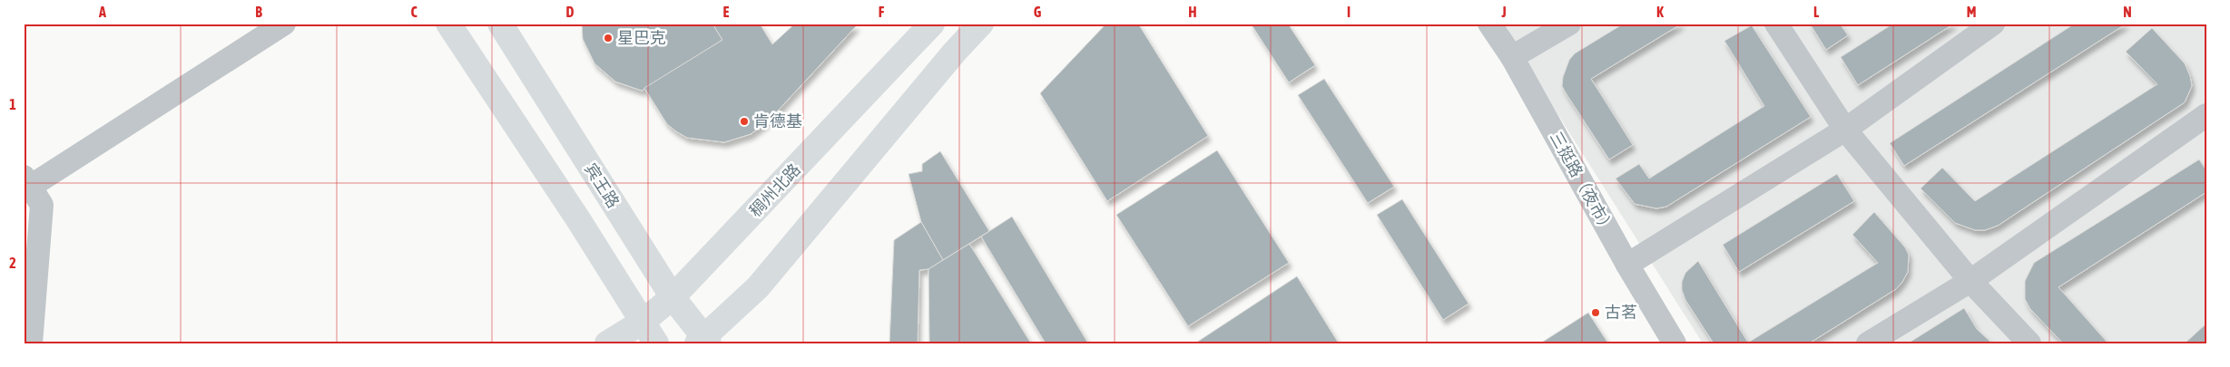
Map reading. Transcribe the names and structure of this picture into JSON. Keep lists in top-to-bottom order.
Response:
{
  "streets": {
    "main road": ["宾王路", "稠州北路"],
    "street": ["三挺路（夜市）"]
  },
  "crossings": [
    ["宾王路", "稠州北路"]
  ],
  "places": ["星巴克", "肯德基", "古茗"],
  "grid": {
    "columns": [
      "A",
      "B",
      "C",
      "D",
      "E",
      "F",
      "G",
      "H",
      "I",
      "J",
      "K",
      "L",
      "M",
      "N"
    ],
    "rows": ["1", "2"]
  }
}
